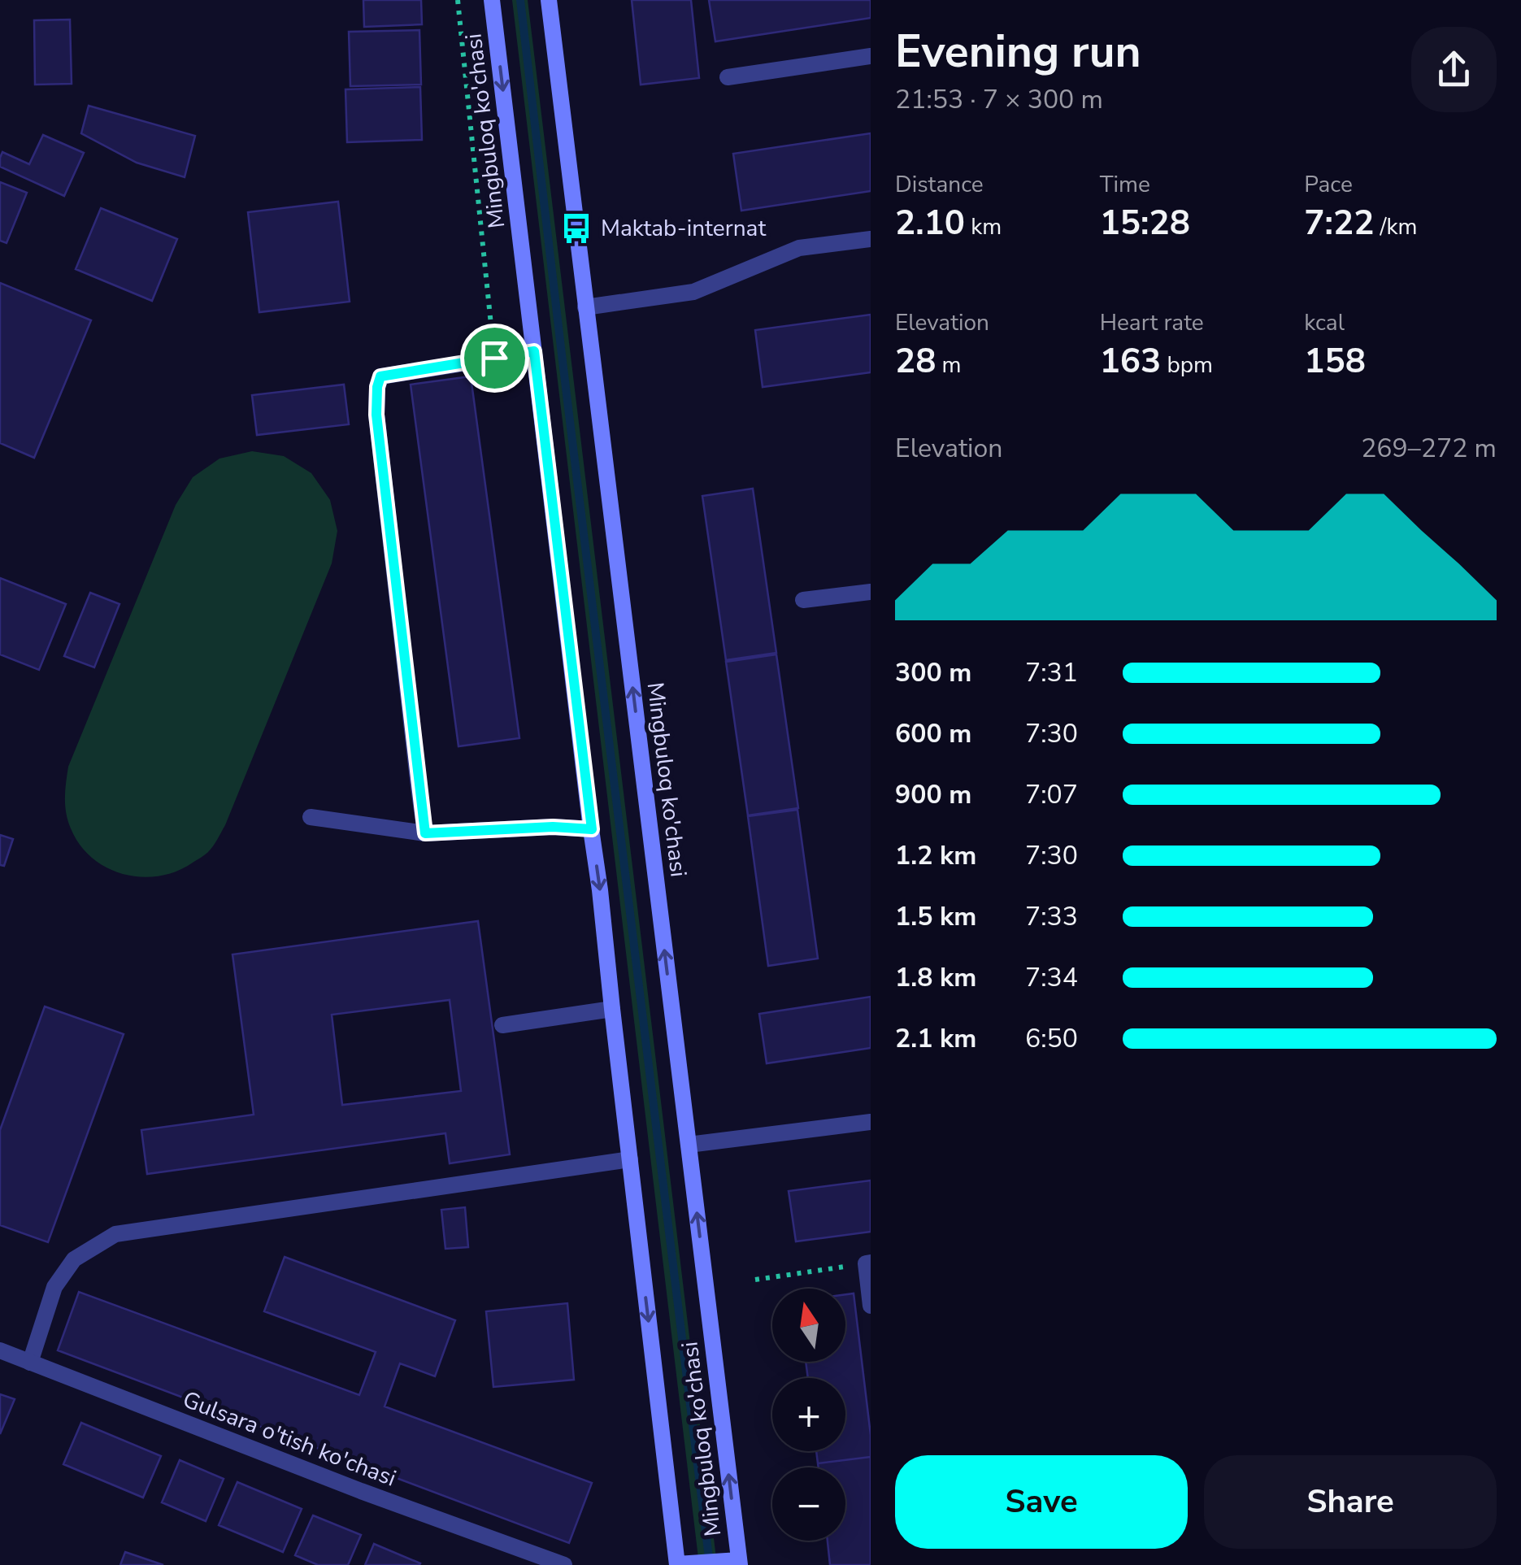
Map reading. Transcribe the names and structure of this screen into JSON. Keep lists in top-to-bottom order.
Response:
{
  "streets": {
    "main road": ["Mingbuloq ko'chasi"],
    "street": ["Gulsara o'tish ko'chasi"]
  },
  "places": {
    "bus stop": ["Maktab-internat"]
  },
  "north": "top",
  "page": {
    "heading": ["Evening run", "21:53 · 7 × 300 m"],
    "stats": [
      ["Distance", "2.10 km"],
      ["Time", "15:28"],
      ["Pace", "7:22 /km"],
      ["Elevation", "28 m"],
      ["Heart rate", "163 bpm"],
      ["kcal", "158"]
    ],
    "chart": ["Elevation", "269–272 m"],
    "list": [
      {
        "name": "300 m",
        "note": "7:31"
      },
      {
        "name": "600 m",
        "note": "7:30"
      },
      {
        "name": "900 m",
        "note": "7:07"
      },
      {
        "name": "1.2 km",
        "note": "7:30"
      },
      {
        "name": "1.5 km",
        "note": "7:33"
      },
      {
        "name": "1.8 km",
        "note": "7:34"
      },
      {
        "name": "2.1 km",
        "note": "6:50"
      }
    ],
    "map_buttons": ["+", "−"],
    "buttons": ["Save", "Share"]
  }
}
